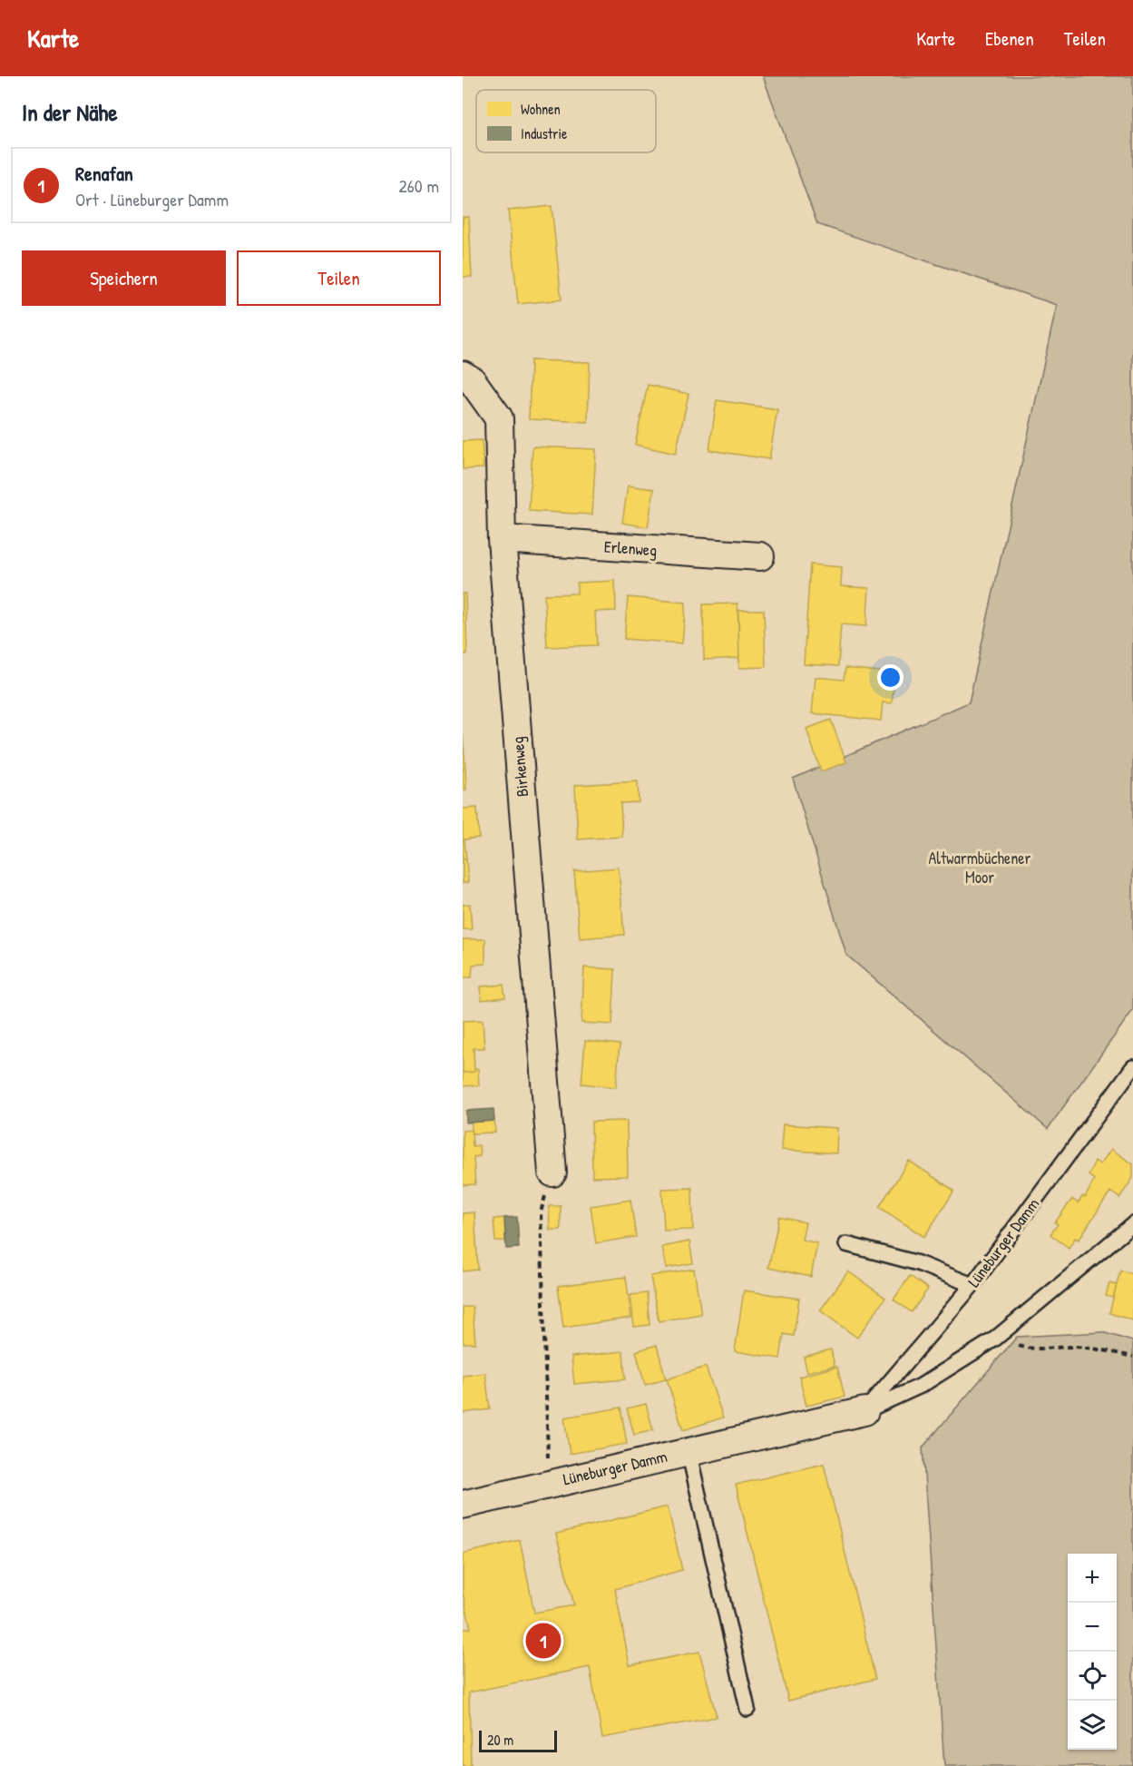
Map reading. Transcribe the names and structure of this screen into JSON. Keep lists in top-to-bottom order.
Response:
{
  "streets": {
    "street": ["Erlenweg", "Birkenweg", "Lüneburger Damm"]
  },
  "crossings": [
    ["Erlenweg", "Birkenweg"]
  ],
  "parks": ["Altwarmbüchener Moor"],
  "legend": ["Wohnen", "Industrie"],
  "scale_bar": "20 m",
  "page": {
    "header": "Karte",
    "nav": ["Karte", "Ebenen", "Teilen"],
    "heading": "In der Nähe",
    "list": [
      {
        "mark": "1",
        "name": "Renafan",
        "note": "Ort · Lüneburger Damm",
        "value": "260 m"
      }
    ],
    "buttons": ["Speichern", "Teilen"],
    "map_buttons": ["+", "−"],
    "pins": "1",
    "scale": "20 m"
  }
}
